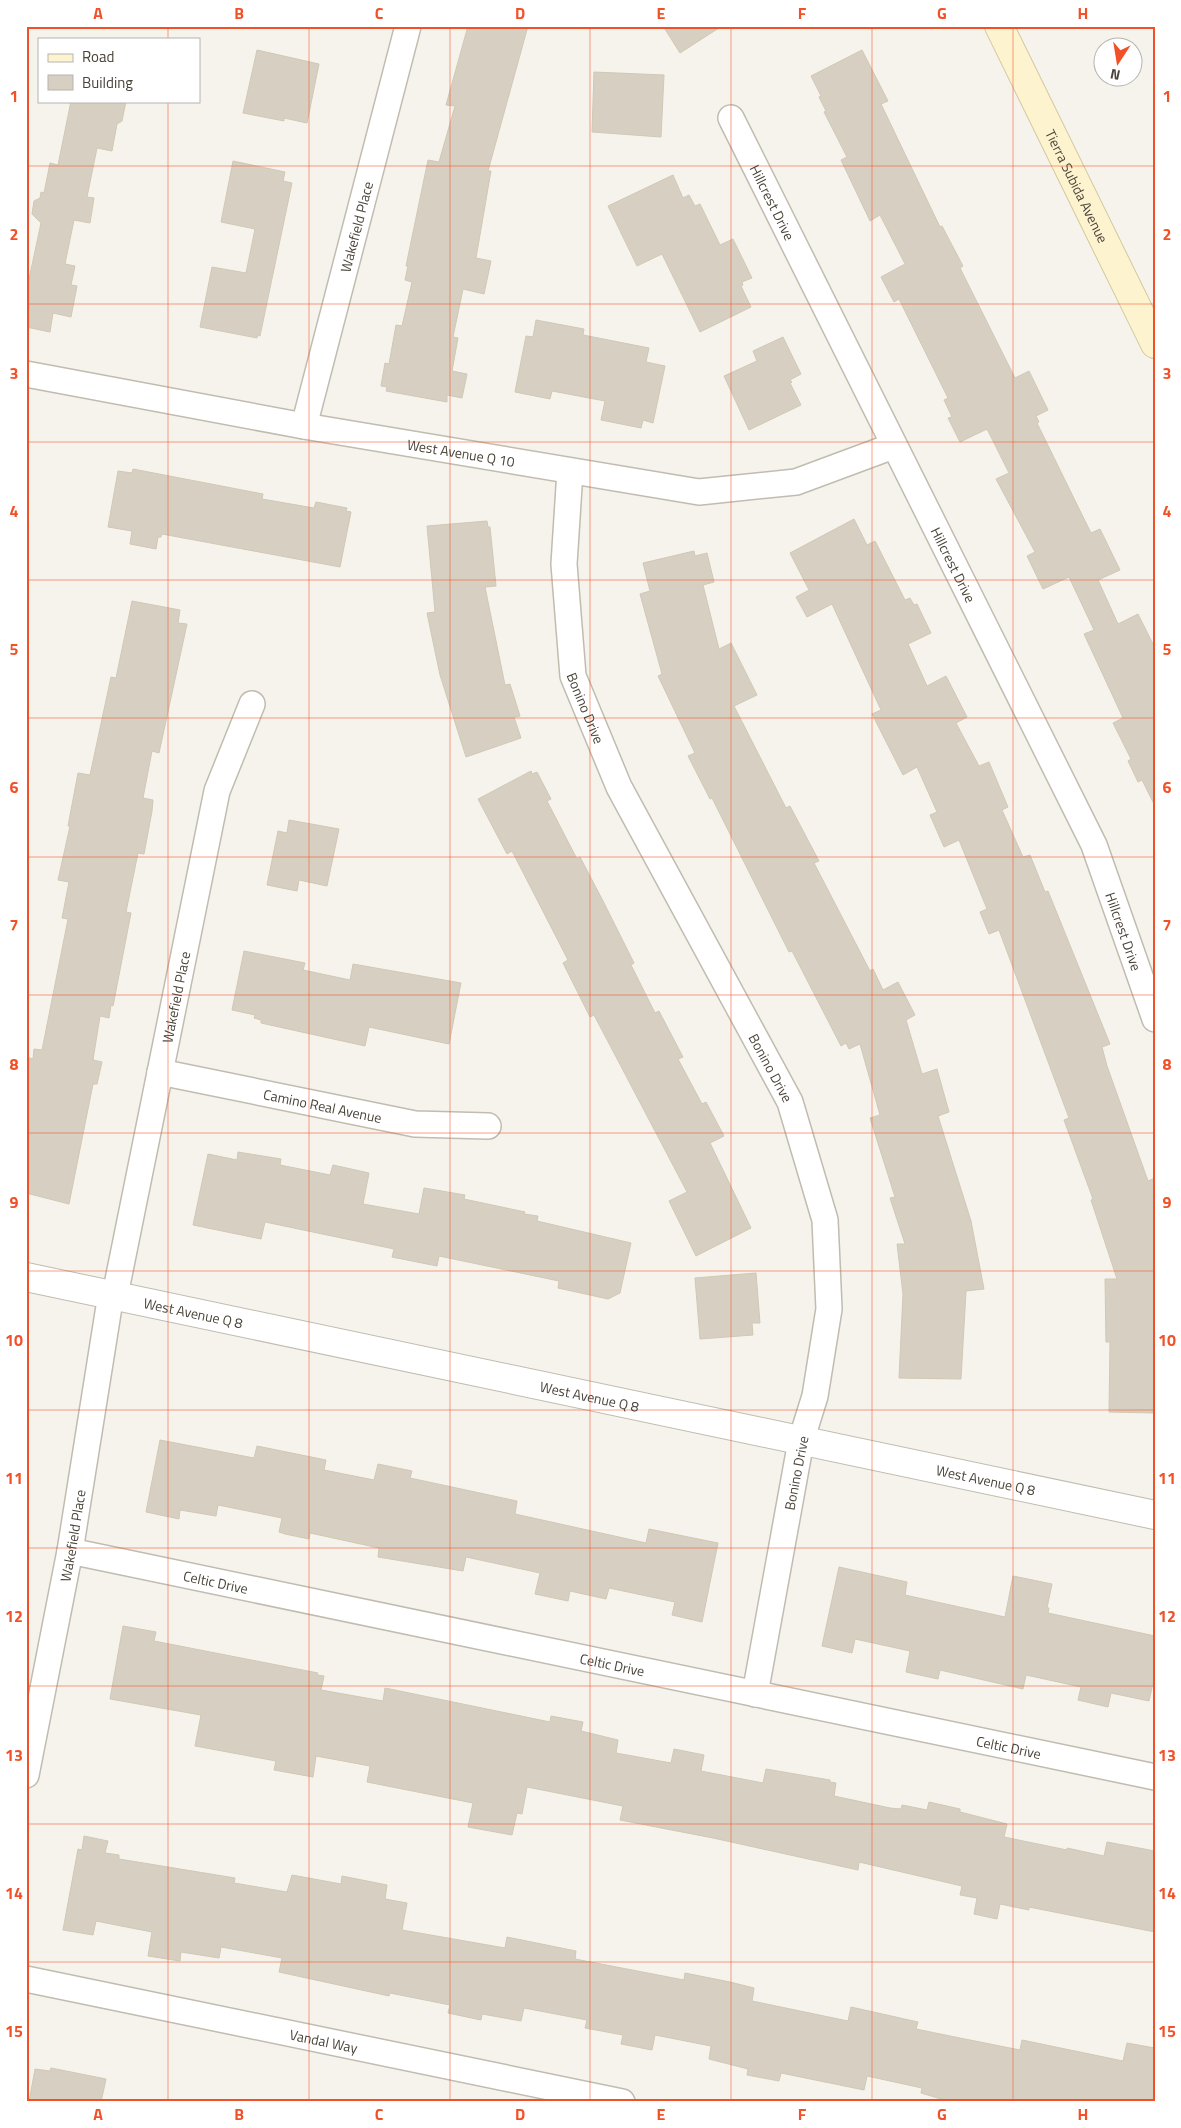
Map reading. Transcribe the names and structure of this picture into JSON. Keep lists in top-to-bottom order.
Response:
{
  "streets": {
    "main road": ["Tierra Subida Avenue"],
    "street": [
      "Hillcrest Drive",
      "Wakefield Place",
      "West Avenue Q 10",
      "Bonino Drive",
      "Camino Real Avenue",
      "West Avenue Q 8",
      "Celtic Drive",
      "Vandal Way"
    ]
  },
  "crossings": [
    ["Hillcrest Drive", "West Avenue Q 10"],
    ["Wakefield Place", "West Avenue Q 10"],
    ["Wakefield Place", "Camino Real Avenue"],
    ["Wakefield Place", "West Avenue Q 8"],
    ["Wakefield Place", "Celtic Drive"],
    ["West Avenue Q 10", "Bonino Drive"],
    ["Bonino Drive", "West Avenue Q 8"],
    ["Bonino Drive", "Celtic Drive"]
  ],
  "legend": ["Road", "Building"],
  "north": "bottom",
  "grid": {
    "columns": [
      "A",
      "B",
      "C",
      "D",
      "E",
      "F",
      "G",
      "H"
    ],
    "rows": [
      "1",
      "2",
      "3",
      "4",
      "5",
      "6",
      "7",
      "8",
      "9",
      "10",
      "11",
      "12",
      "13",
      "14",
      "15"
    ]
  }
}
